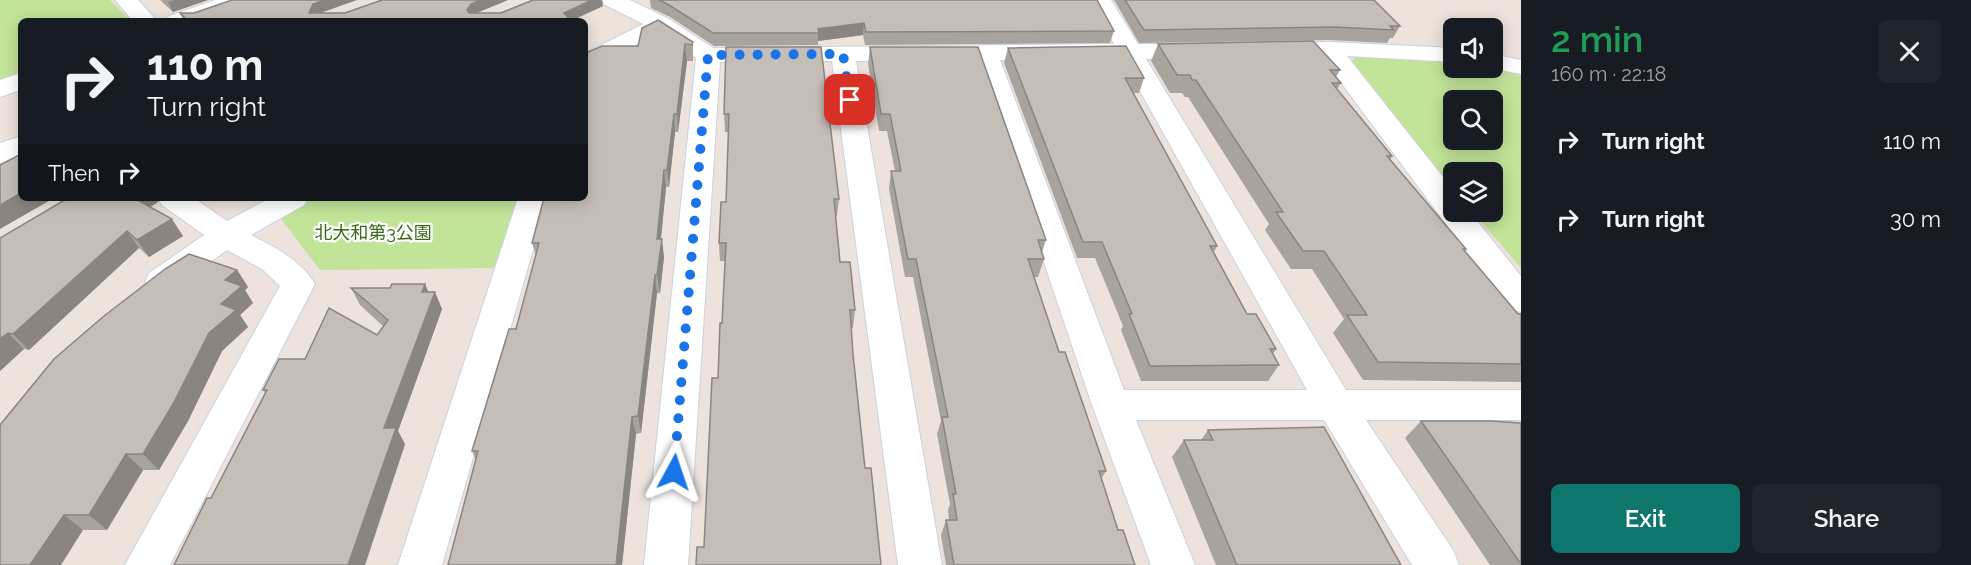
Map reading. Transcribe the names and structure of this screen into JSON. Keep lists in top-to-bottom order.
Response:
{
  "parks": ["北大和第3公園"],
  "page": {
    "heading": ["2 min", "160 m · 22:18"],
    "turn": ["110 m", "Turn right"],
    "list": [
      {
        "name": "Turn right",
        "value": "110 m"
      },
      {
        "name": "Turn right",
        "value": "30 m"
      }
    ],
    "then": "Then",
    "buttons": ["Exit", "Share"]
  }
}
